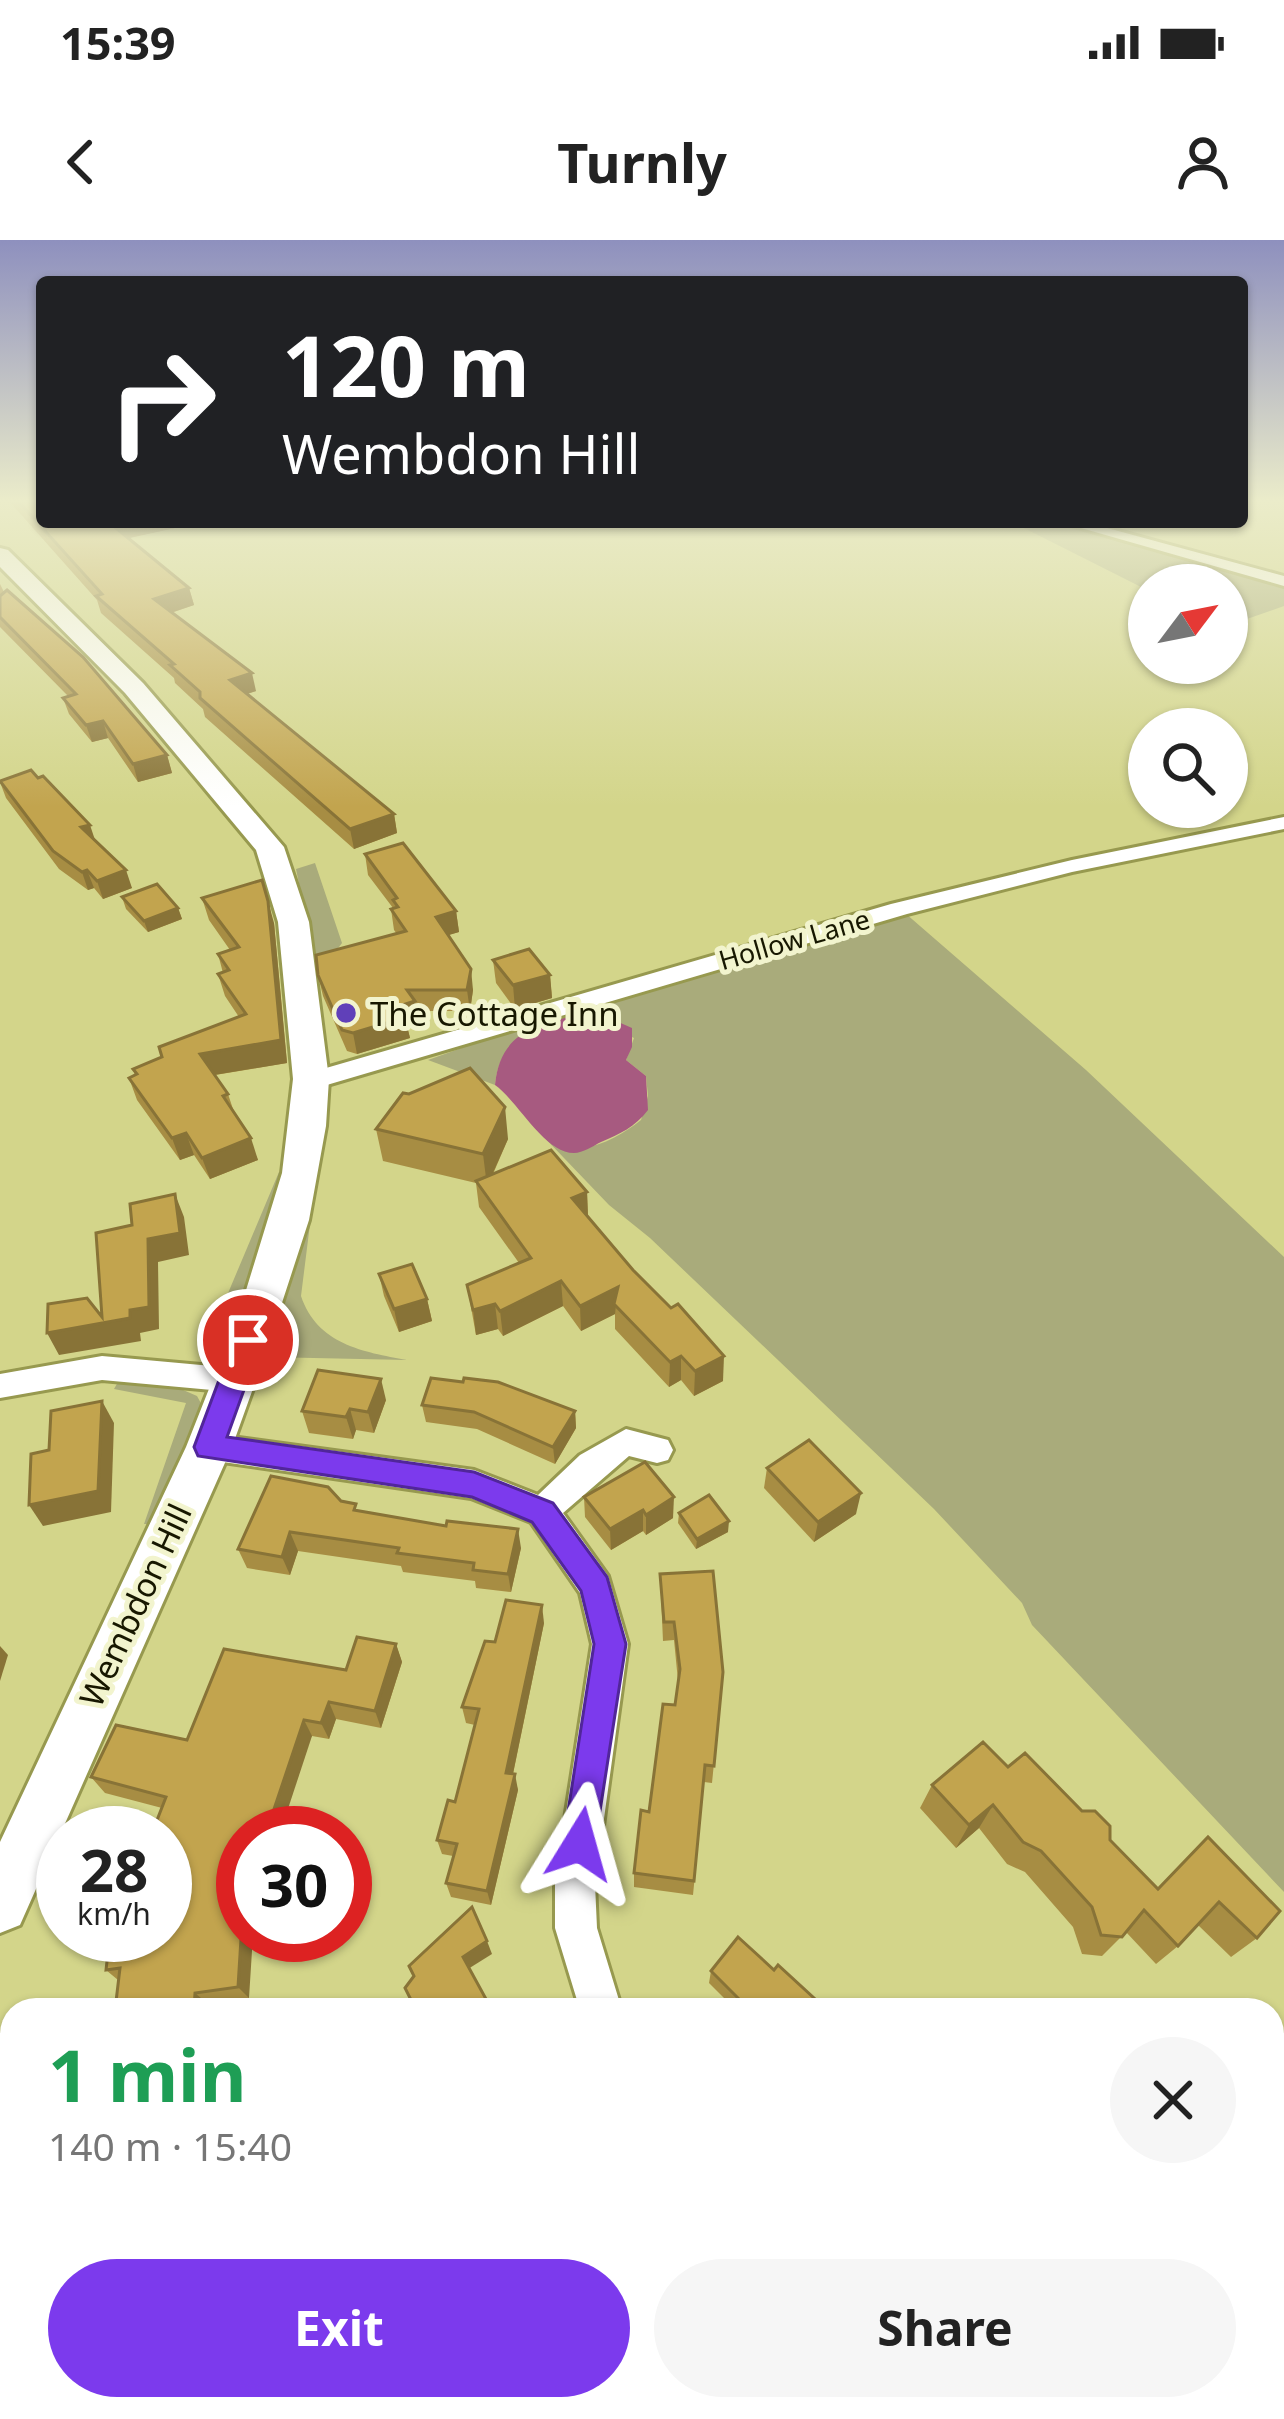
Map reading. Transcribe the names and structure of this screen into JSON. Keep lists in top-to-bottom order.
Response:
{
  "streets": {
    "main road": ["Wembdon Hill"],
    "street": ["Hollow Lane"]
  },
  "crossings": [
    ["Hollow Lane", "Wembdon Hill"]
  ],
  "places": ["The Cottage Inn"],
  "north": "top right",
  "page": {
    "status": "15:39",
    "header": "Turnly",
    "turn": ["120 m", "Wembdon Hill"],
    "speed": "28 km/h",
    "limit": "30",
    "heading": ["1 min", "140 m · 15:40"],
    "buttons": ["Exit", "Share"]
  }
}
